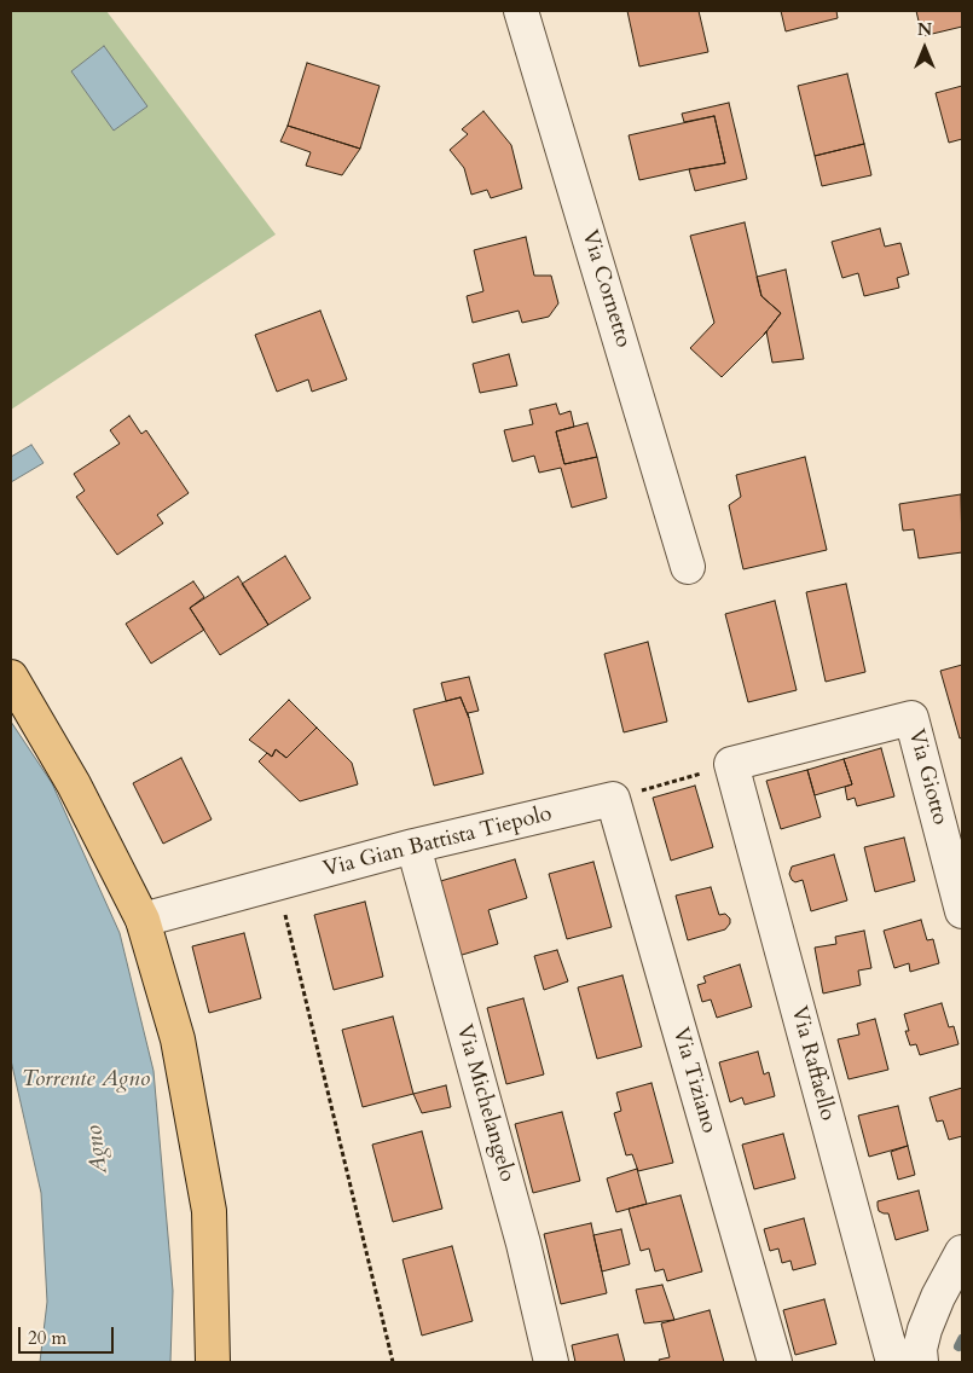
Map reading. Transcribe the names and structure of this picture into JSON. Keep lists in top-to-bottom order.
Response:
{
  "streets": {
    "street": [
      "Via Cornetto",
      "Via Giotto",
      "Via Gian Battista Tiepolo",
      "Via Raffaello",
      "Via Tiziano",
      "Via Michelangelo"
    ]
  },
  "crossings": [
    ["Via Giotto", "Via Raffaello"],
    ["Via Gian Battista Tiepolo", "Via Tiziano"],
    ["Via Gian Battista Tiepolo", "Via Michelangelo"]
  ],
  "water": ["Torrente Agno", "Agno"],
  "scale_bar": "20 m",
  "north": "top"
}
